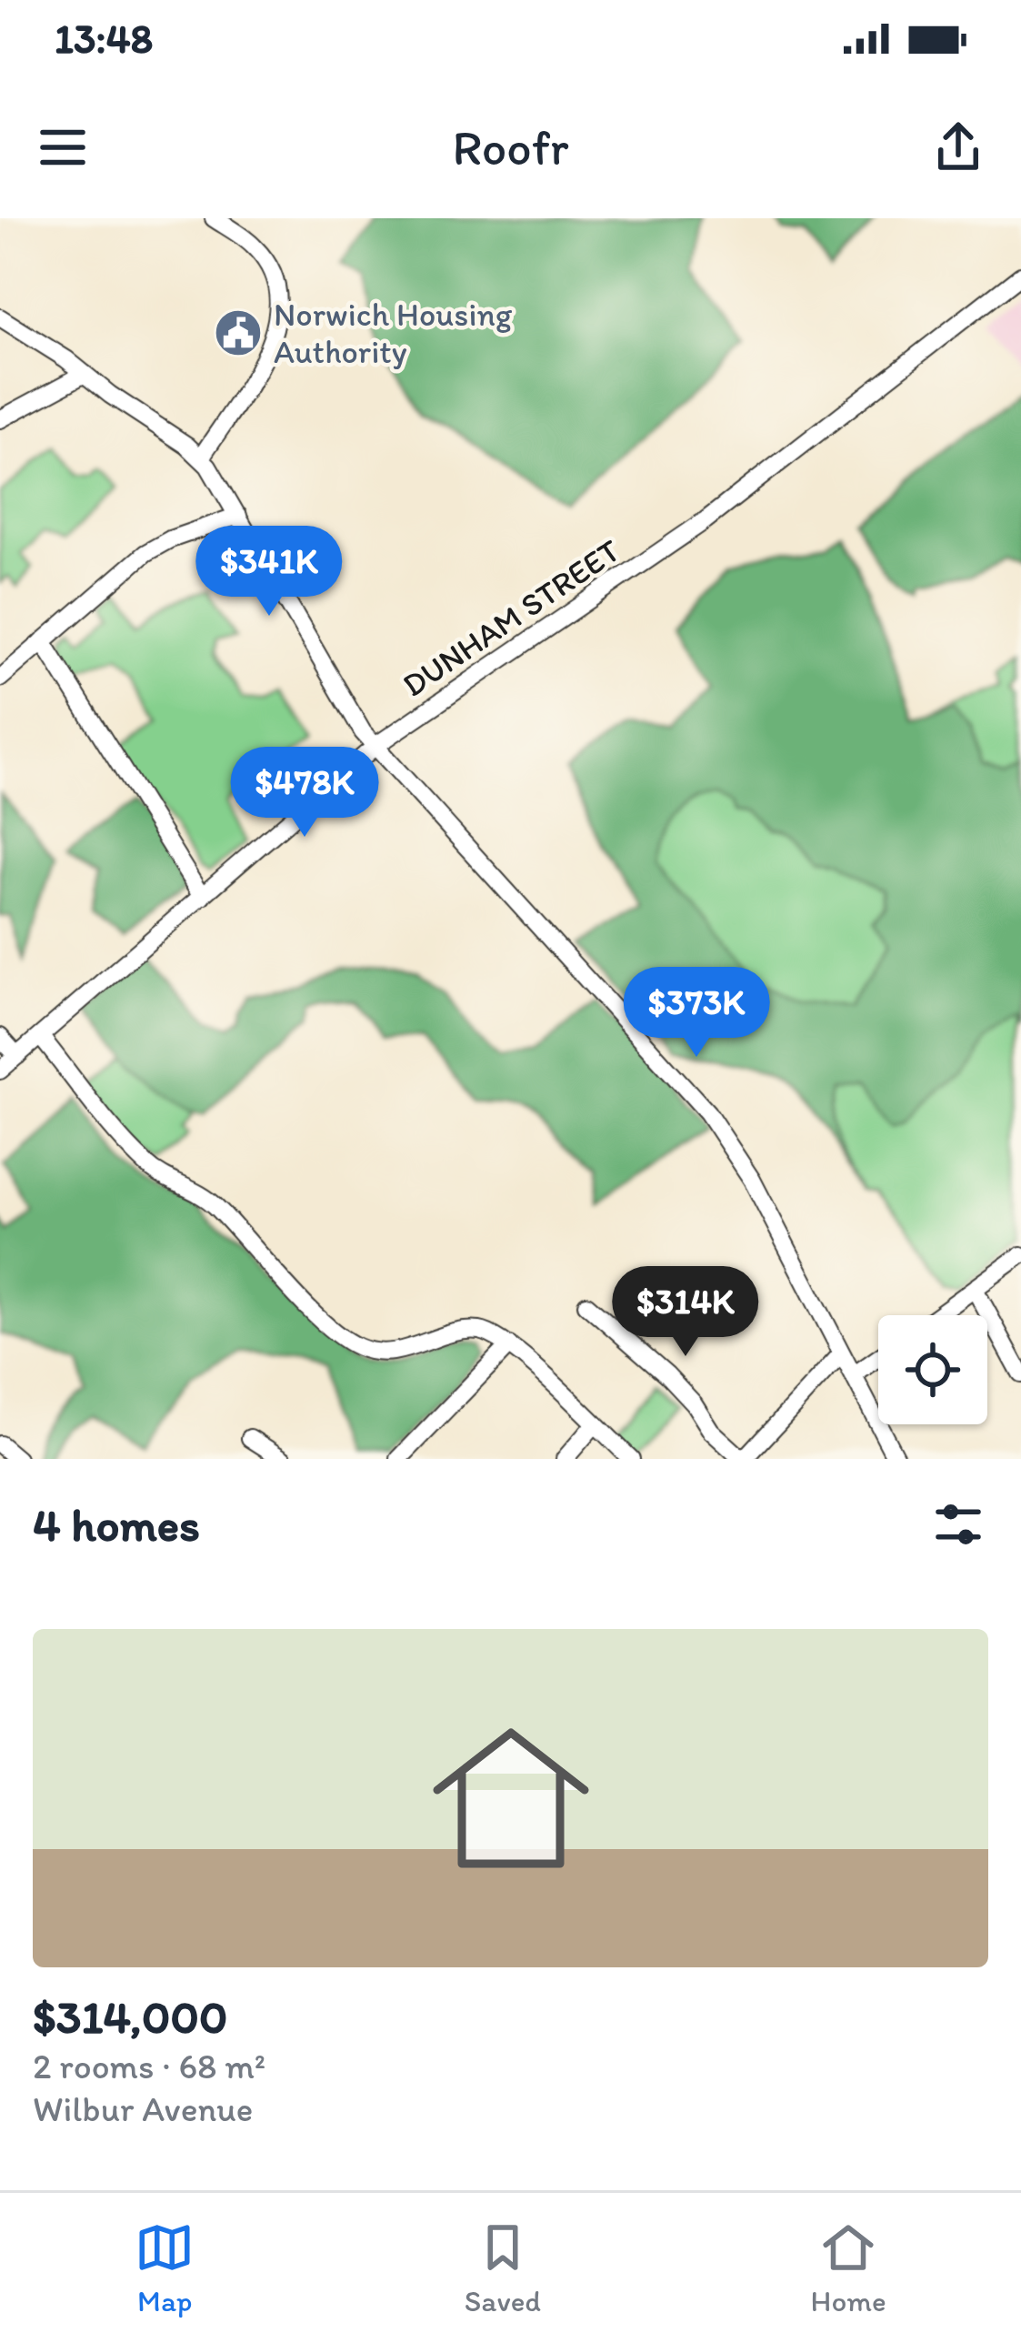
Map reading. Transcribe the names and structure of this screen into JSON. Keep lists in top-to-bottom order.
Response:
{
  "streets": {
    "street": ["DUNHAM STREET"]
  },
  "places": {
    "public building": ["Norwich Housing Authority"]
  },
  "page": {
    "status": "13:48",
    "header": "Roofr",
    "price": [
      "$341K",
      "$478K",
      "$373K",
      "$314K"
    ],
    "heading": "4 homes",
    "list": [
      {
        "name": "$314,000",
        "note": "2 rooms · 68 m² · Wilbur Avenue"
      }
    ],
    "tabs": ["Map", "Saved", "Home"]
  }
}
